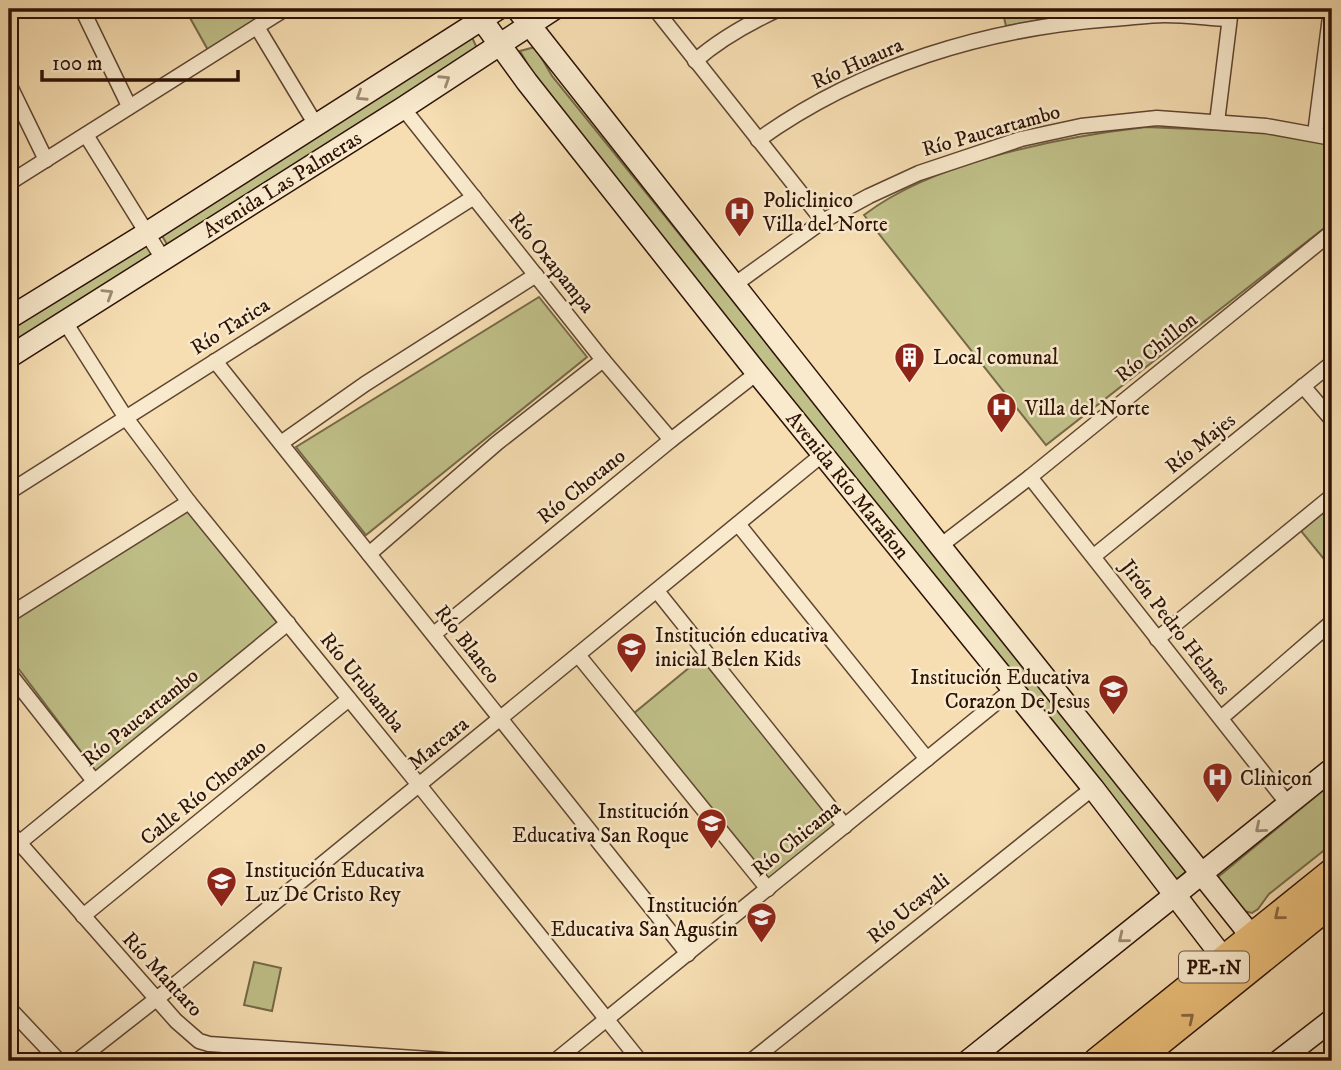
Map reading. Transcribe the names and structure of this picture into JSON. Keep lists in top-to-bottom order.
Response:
{
  "streets": {
    "highway": ["PE-1N"],
    "street": [
      "Río Huaura",
      "Río Paucartambo",
      "Avenida Las Palmeras",
      "Río Oxapampa",
      "Río Tarica",
      "Río Chillon",
      "Río Majes",
      "Avenida Río Marañon",
      "Río Chotano",
      "Jirón Pedro Helmes",
      "Río Blanco",
      "Río Urubamba",
      "Marcara",
      "Calle Río Chotano",
      "Río Chicama",
      "Río Ucayali",
      "Río Mantaro"
    ]
  },
  "crossings": [
    ["Río Paucartambo", "Avenida Río Marañon"],
    ["Río Paucartambo", "Río Urubamba"],
    ["Río Paucartambo", "Río Mantaro"],
    ["Avenida Las Palmeras", "Río Oxapampa"],
    ["Avenida Las Palmeras", "Avenida Río Marañon"],
    ["Avenida Las Palmeras", "Río Urubamba"],
    ["Río Oxapampa", "Río Tarica"],
    ["Río Oxapampa", "Río Chotano"],
    ["Río Tarica", "Río Blanco"],
    ["Río Tarica", "Río Urubamba"],
    ["Río Chillon", "Avenida Río Marañon"],
    ["Río Chillon", "Jirón Pedro Helmes"],
    ["Río Majes", "Jirón Pedro Helmes"],
    ["Avenida Río Marañon", "Río Chotano"],
    ["Avenida Río Marañon", "Marcara"],
    ["Avenida Río Marañon", "Río Chicama"],
    ["Avenida Río Marañon", "Río Ucayali"],
    ["Avenida Río Marañon", "PE-1N"],
    ["Río Chotano", "Río Blanco"],
    ["Río Blanco", "Marcara"],
    ["Río Blanco", "Río Chicama"],
    ["Río Urubamba", "Marcara"],
    ["Río Urubamba", "Calle Río Chotano"],
    ["Río Urubamba", "Río Chicama"],
    ["Marcara", "Río Mantaro"],
    ["Calle Río Chotano", "Río Mantaro"]
  ],
  "places": {
    "hospital": ["Policlinico Villa del Norte", "Villa del Norte", "Clinicon"],
    "building": ["Local comunal"],
    "school or university": [
      "Institución educativa inicial Belen Kids",
      "Institución Educativa Corazon De Jesus",
      "Institución Educativa San Roque",
      "Institución Educativa Luz De Cristo Rey",
      "Institución Educativa San Agustin"
    ]
  },
  "scale_bar": "100 m"
}
